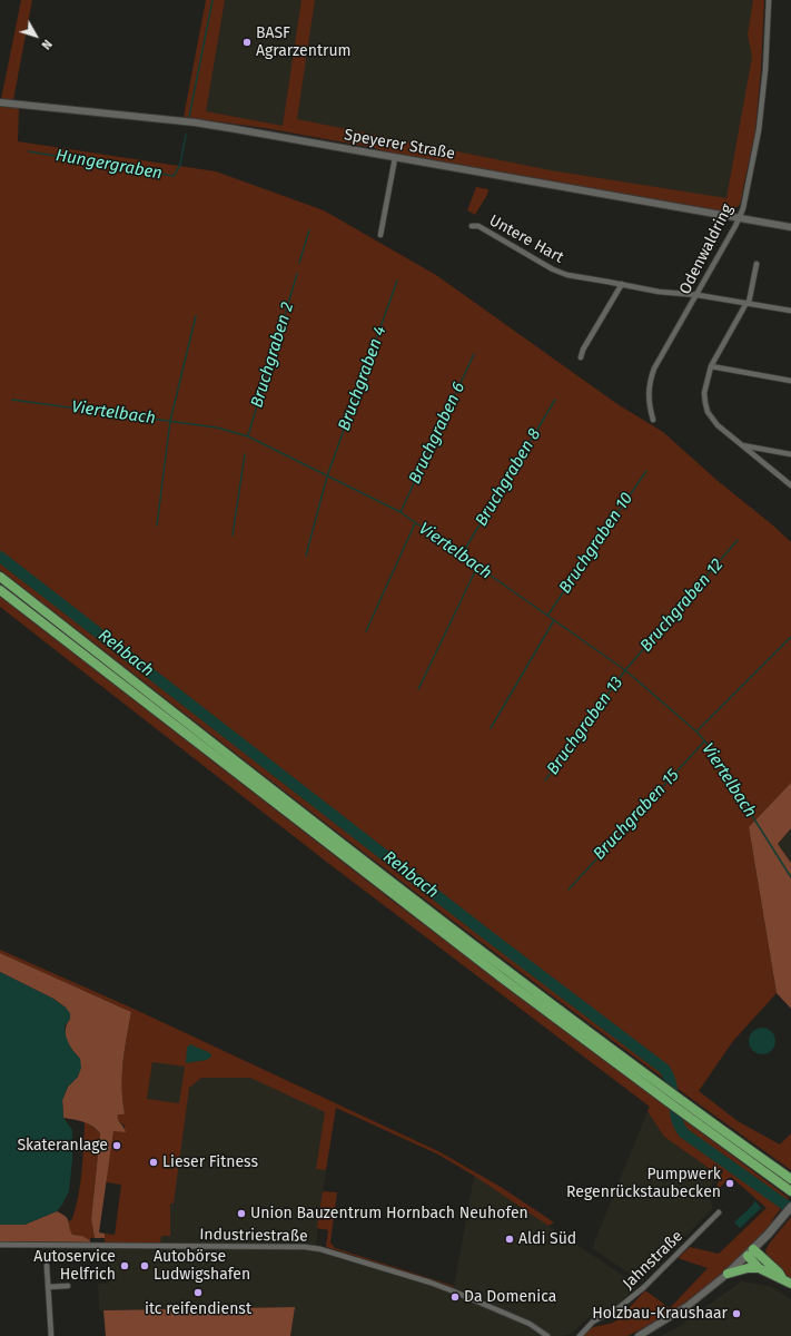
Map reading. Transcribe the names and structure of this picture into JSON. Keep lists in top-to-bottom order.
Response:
{
  "streets": {
    "street": [
      "Speyerer Straße",
      "Untere Hart",
      "Odenwaldring",
      "Industriestraße",
      "Jahnstraße"
    ]
  },
  "crossings": [
    ["Speyerer Straße", "Odenwaldring"],
    ["Untere Hart", "Odenwaldring"]
  ],
  "water": [
    "Hungergraben",
    "Bruchgraben 2",
    "Bruchgraben 4",
    "Viertelbach",
    "Bruchgraben 6",
    "Bruchgraben 8",
    "Bruchgraben 10",
    "Bruchgraben 12",
    "Rehbach",
    "Bruchgraben 13",
    "Bruchgraben 15"
  ],
  "places": [
    "BASF Agrarzentrum",
    "Skateranlage",
    "Lieser Fitness",
    "Pumpwerk Regenrückstaubecken",
    "Union Bauzentrum Hornbach Neuhofen",
    "Aldi Süd",
    "Autoservice Helfrich",
    "Autobörse Ludwigshafen",
    "itc reifendienst",
    "Da Domenica",
    "Holzbau-Kraushaar"
  ],
  "north": "bottom right"
}
